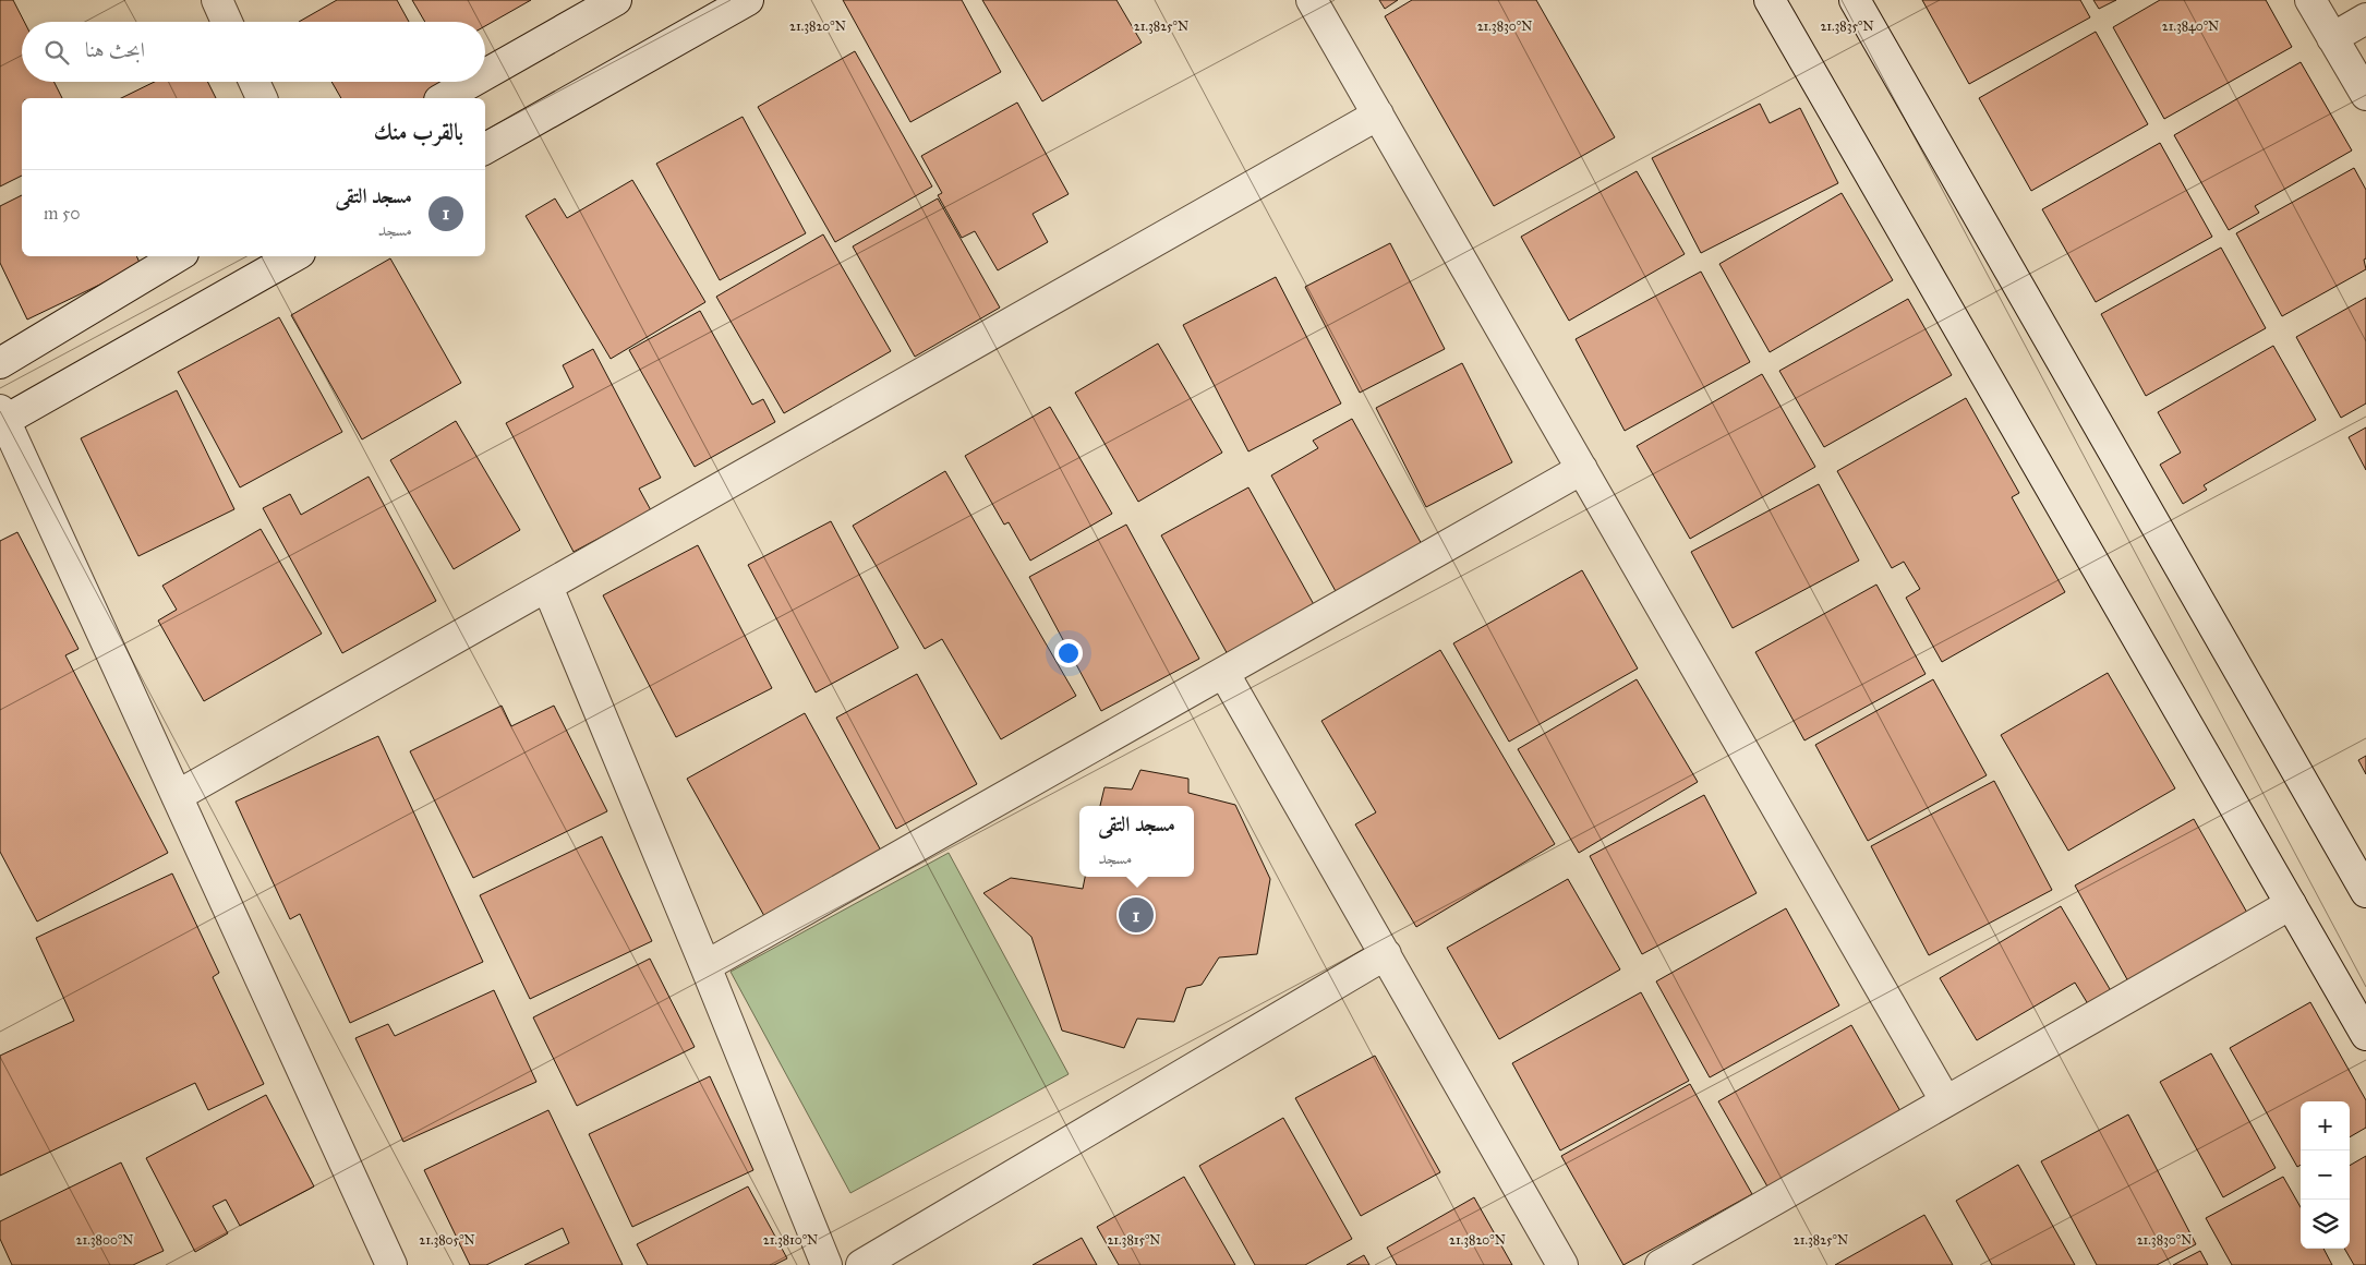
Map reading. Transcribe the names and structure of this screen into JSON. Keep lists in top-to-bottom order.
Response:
{
  "page": {
    "search": "ابحث هنا",
    "heading": "بالقرب منك",
    "list": [
      {
        "mark": "1",
        "name": "مسجد التقى",
        "note": "مسجد",
        "value": "50 m"
      }
    ],
    "popup": ["مسجد التقى", "مسجد"],
    "pins": "1",
    "map_buttons": ["+", "−"]
  },
  "coordinates": [
    "21.3820°N",
    "21.3825°N",
    "21.3830°N",
    "21.3835°N",
    "21.3840°N",
    "21.3800°N",
    "21.3805°N",
    "21.3810°N",
    "21.3815°N"
  ]
}
